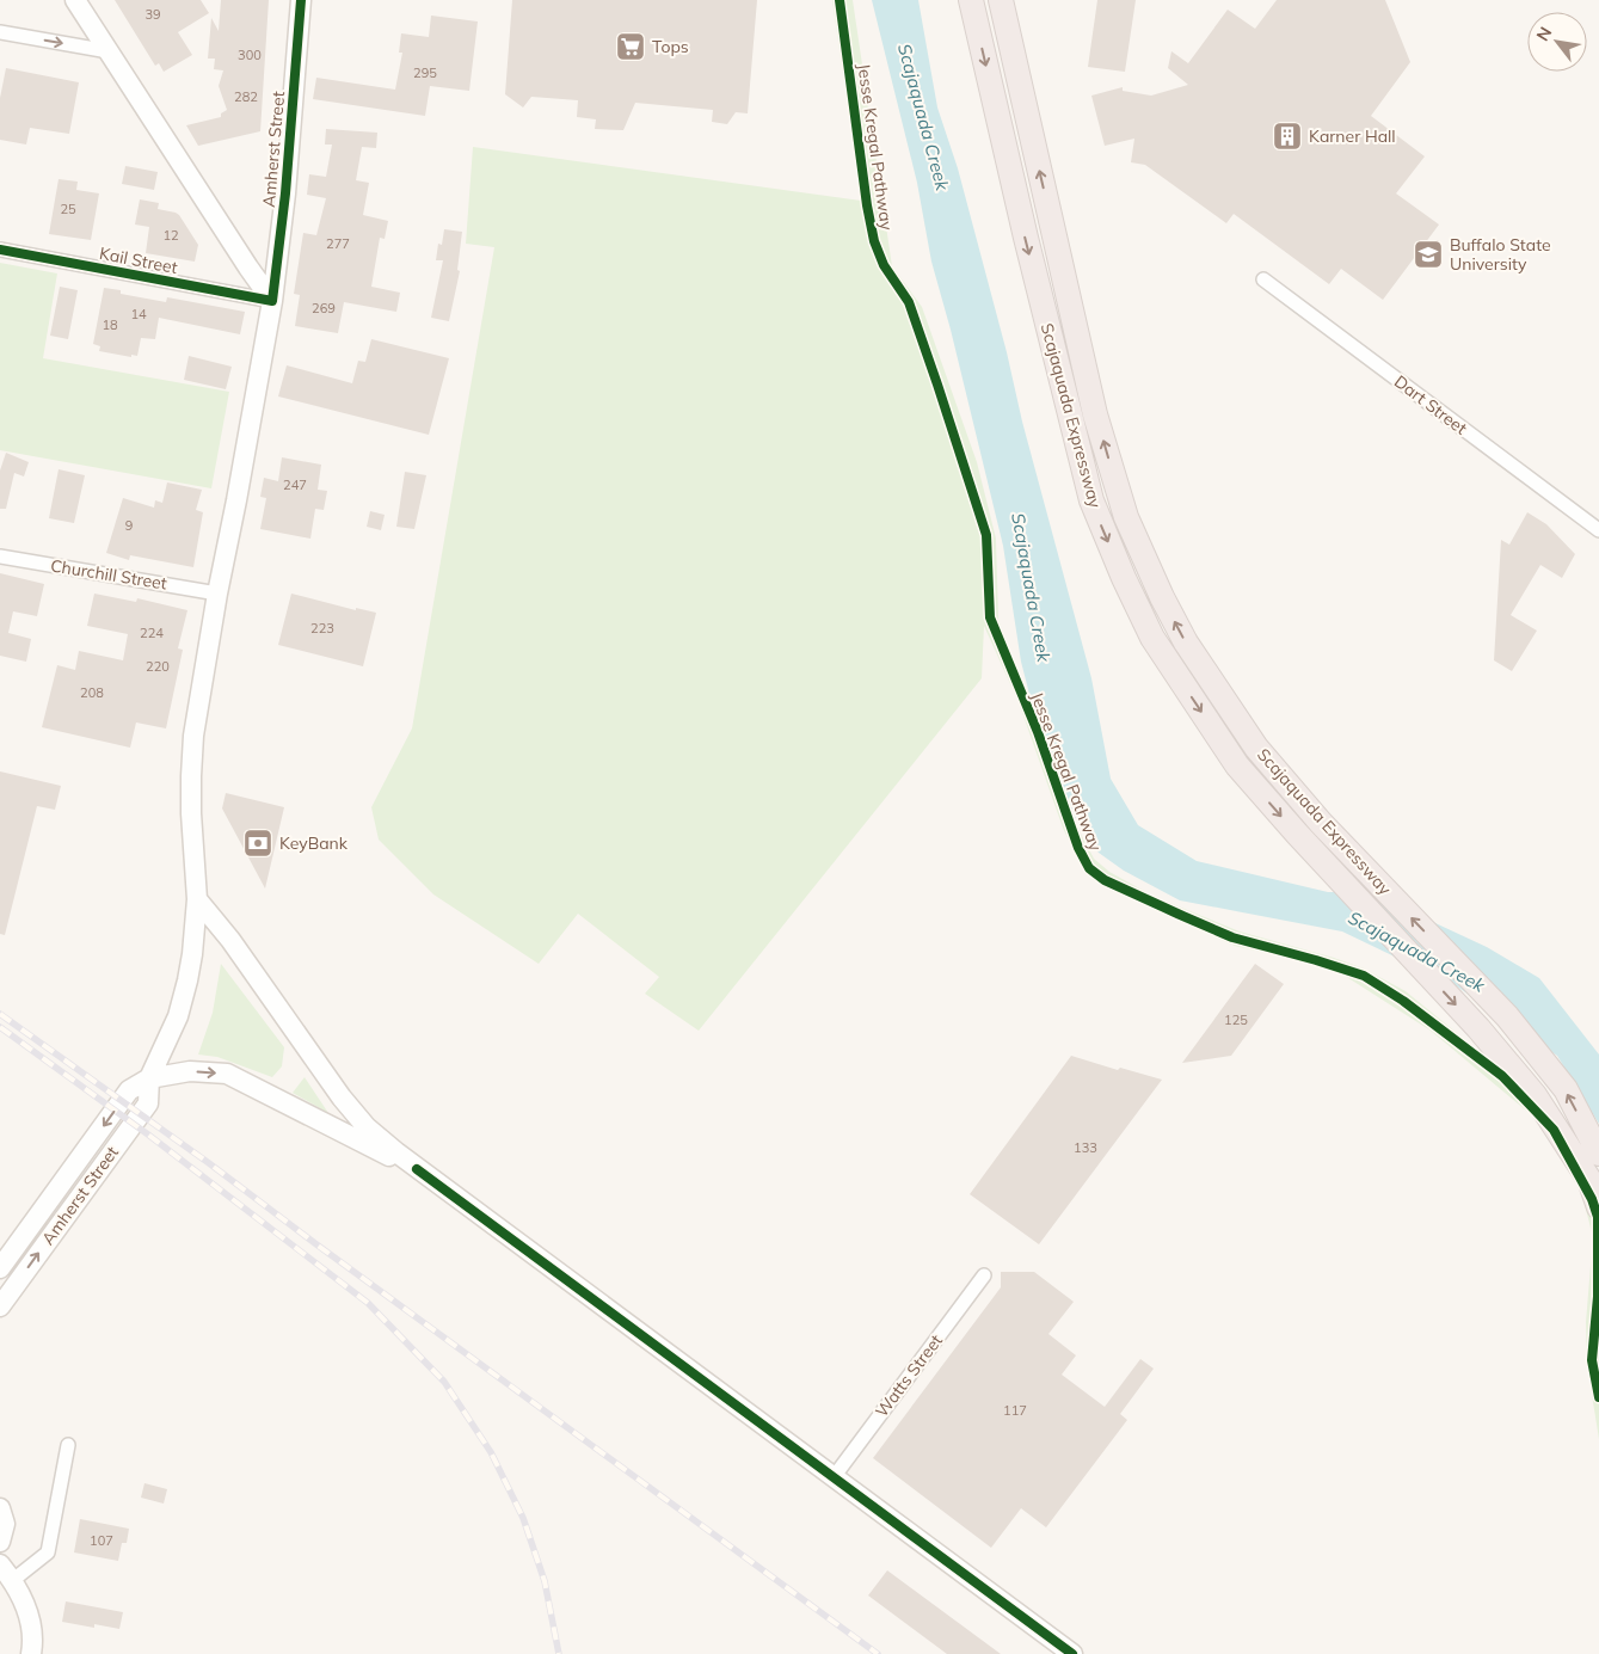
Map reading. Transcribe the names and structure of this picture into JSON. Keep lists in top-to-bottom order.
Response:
{
  "streets": {
    "highway": ["Scajaquada Expressway"],
    "main road": ["Amherst Street"],
    "street": [
      "Kail Street",
      "Dart Street",
      "Churchill Street",
      "Watts Street"
    ],
    "cycle path": ["Jesse Kregal Pathway"]
  },
  "crossings": [
    ["Amherst Street", "Kail Street"],
    ["Amherst Street", "Churchill Street"]
  ],
  "water": ["Scajaquada Creek"],
  "places": {
    "supermarket": ["Tops"],
    "building": ["Karner Hall"],
    "school or university": ["Buffalo State University"],
    "bank": ["KeyBank"]
  },
  "house_numbers": [
    "39",
    "300",
    "295",
    "282",
    "25",
    "12",
    "277",
    "269",
    "14",
    "18",
    "247",
    "9",
    "223",
    "224",
    "220",
    "208",
    "125",
    "133",
    "117",
    "107"
  ],
  "north": "top left"
}
